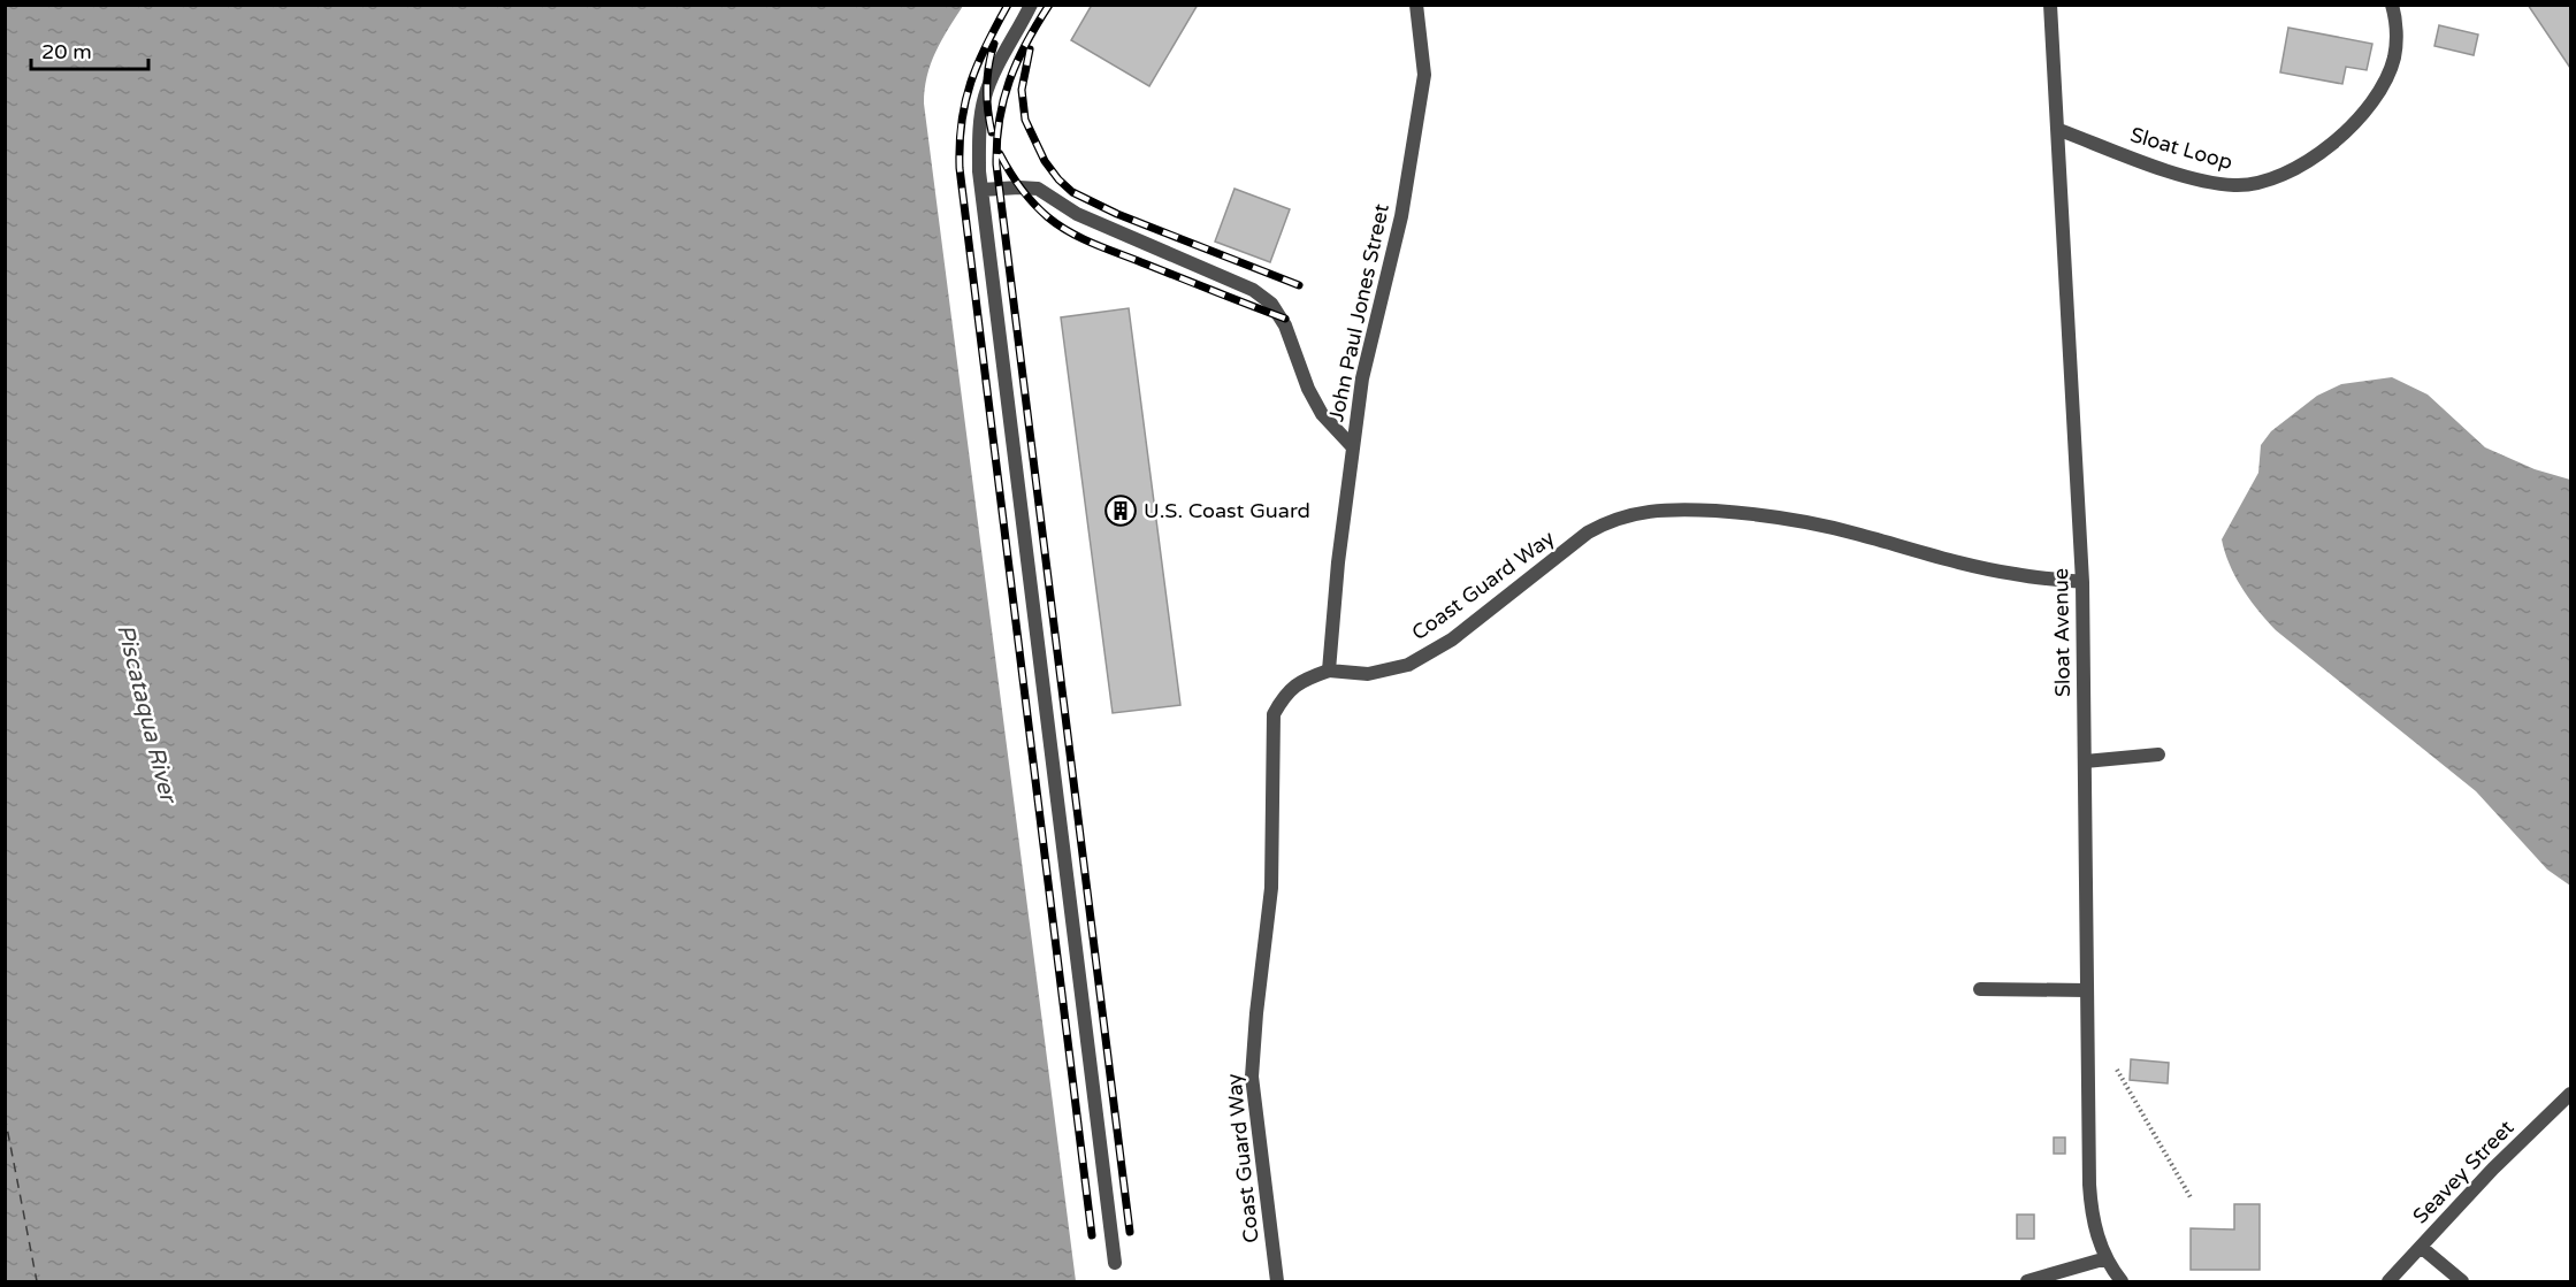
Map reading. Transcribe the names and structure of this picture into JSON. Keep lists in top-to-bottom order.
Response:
{
  "streets": {
    "street": [
      "Sloat Loop",
      "John Paul Jones Street",
      "Coast Guard Way",
      "Sloat Avenue",
      "Seavey Street"
    ]
  },
  "crossings": [
    ["Sloat Loop", "Sloat Avenue"],
    ["John Paul Jones Street", "Coast Guard Way"],
    ["Coast Guard Way", "Sloat Avenue"]
  ],
  "water": ["Piscataqua River"],
  "places": {
    "building": ["U.S. Coast Guard"]
  },
  "scale_bar": "20 m"
}
